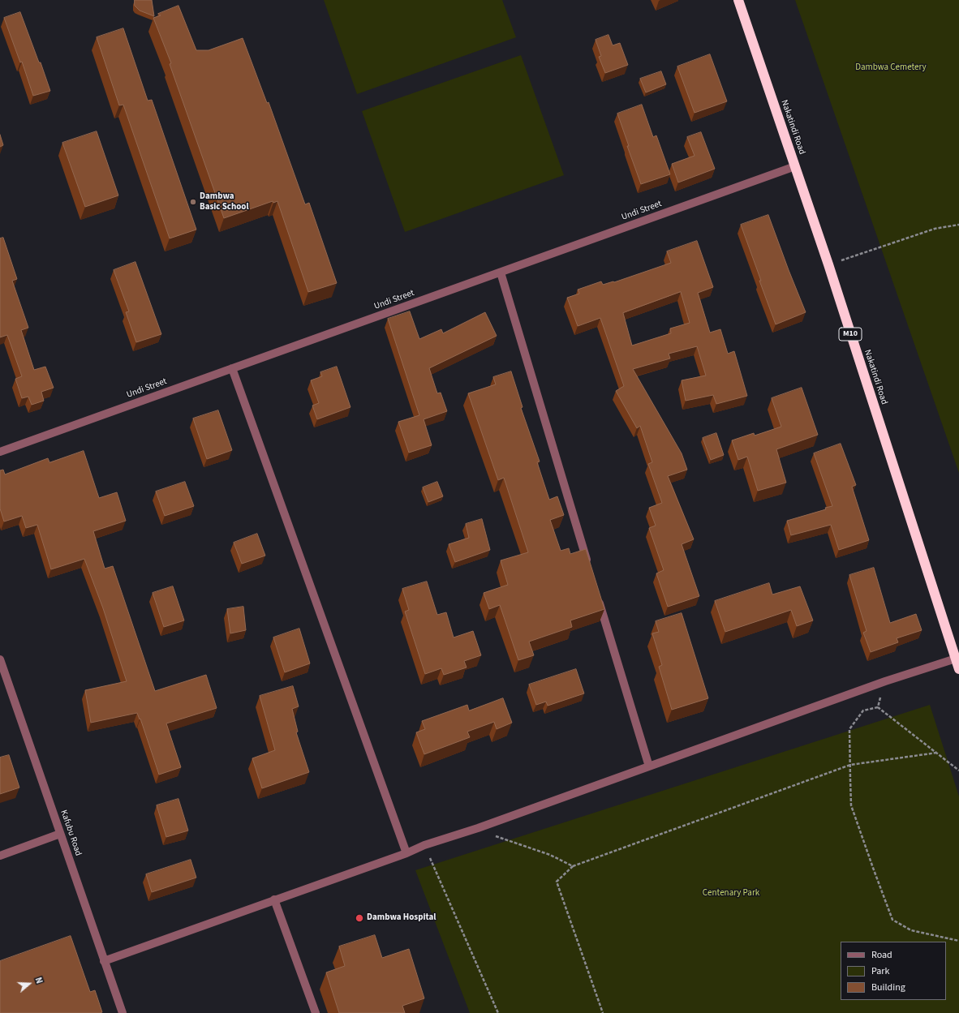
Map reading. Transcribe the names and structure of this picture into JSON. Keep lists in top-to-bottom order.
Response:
{
  "streets": {
    "highway": ["Nakatindi Road", "M10"],
    "street": ["Undi Street", "Kafubu Road"]
  },
  "crossings": [
    ["Nakatindi Road", "Undi Street"]
  ],
  "parks": ["Dambwa Cemetery", "Centenary Park"],
  "places": ["Dambwa Basic School", "Dambwa Hospital"],
  "legend": ["Road", "Park", "Building"],
  "north": "right"
}
